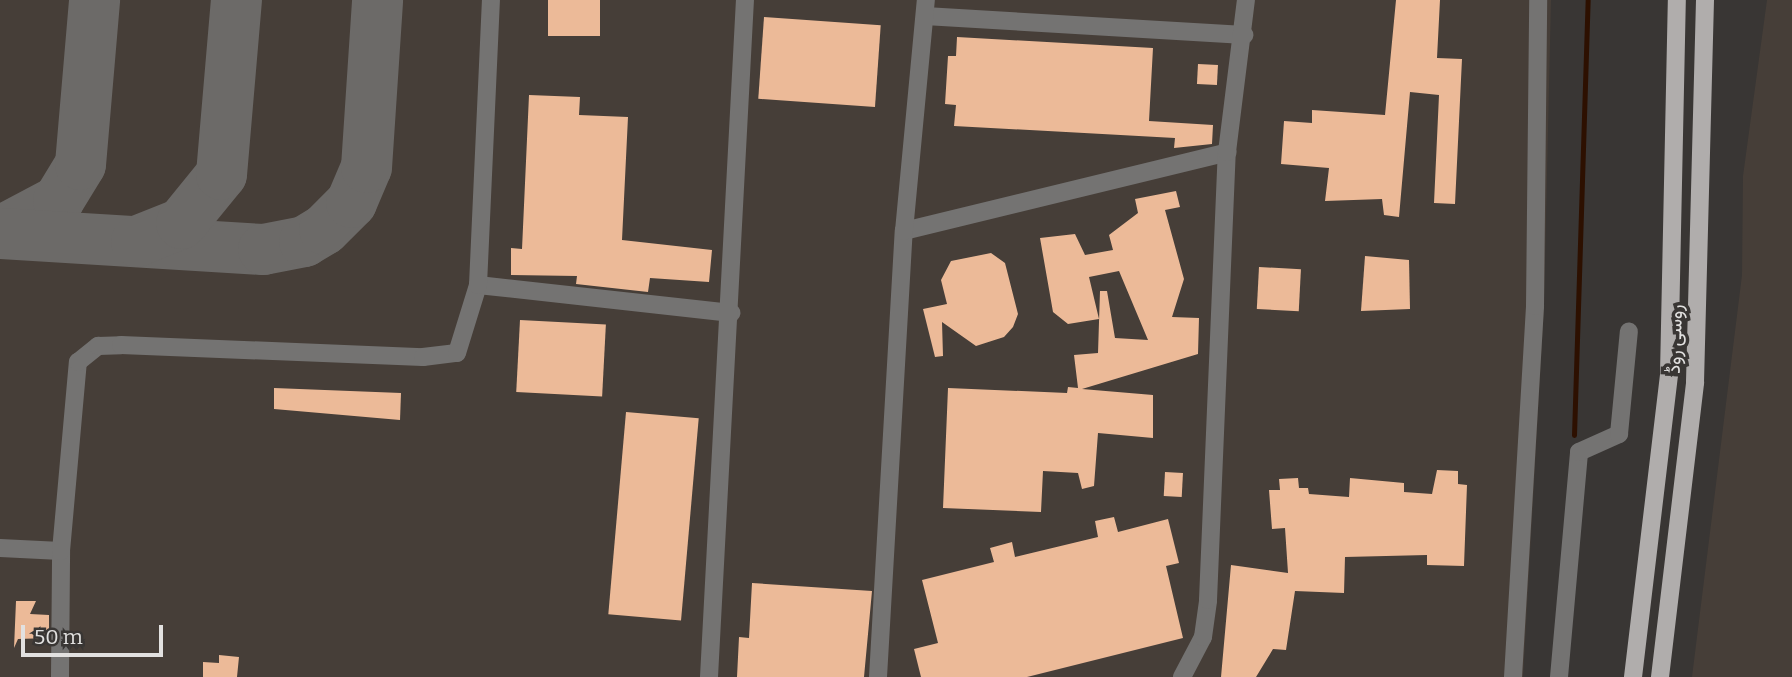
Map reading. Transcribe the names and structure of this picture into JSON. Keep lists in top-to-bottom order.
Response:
{
  "streets": {
    "main road": ["روسی روڈ"]
  },
  "scale_bar": "50 m"
}
